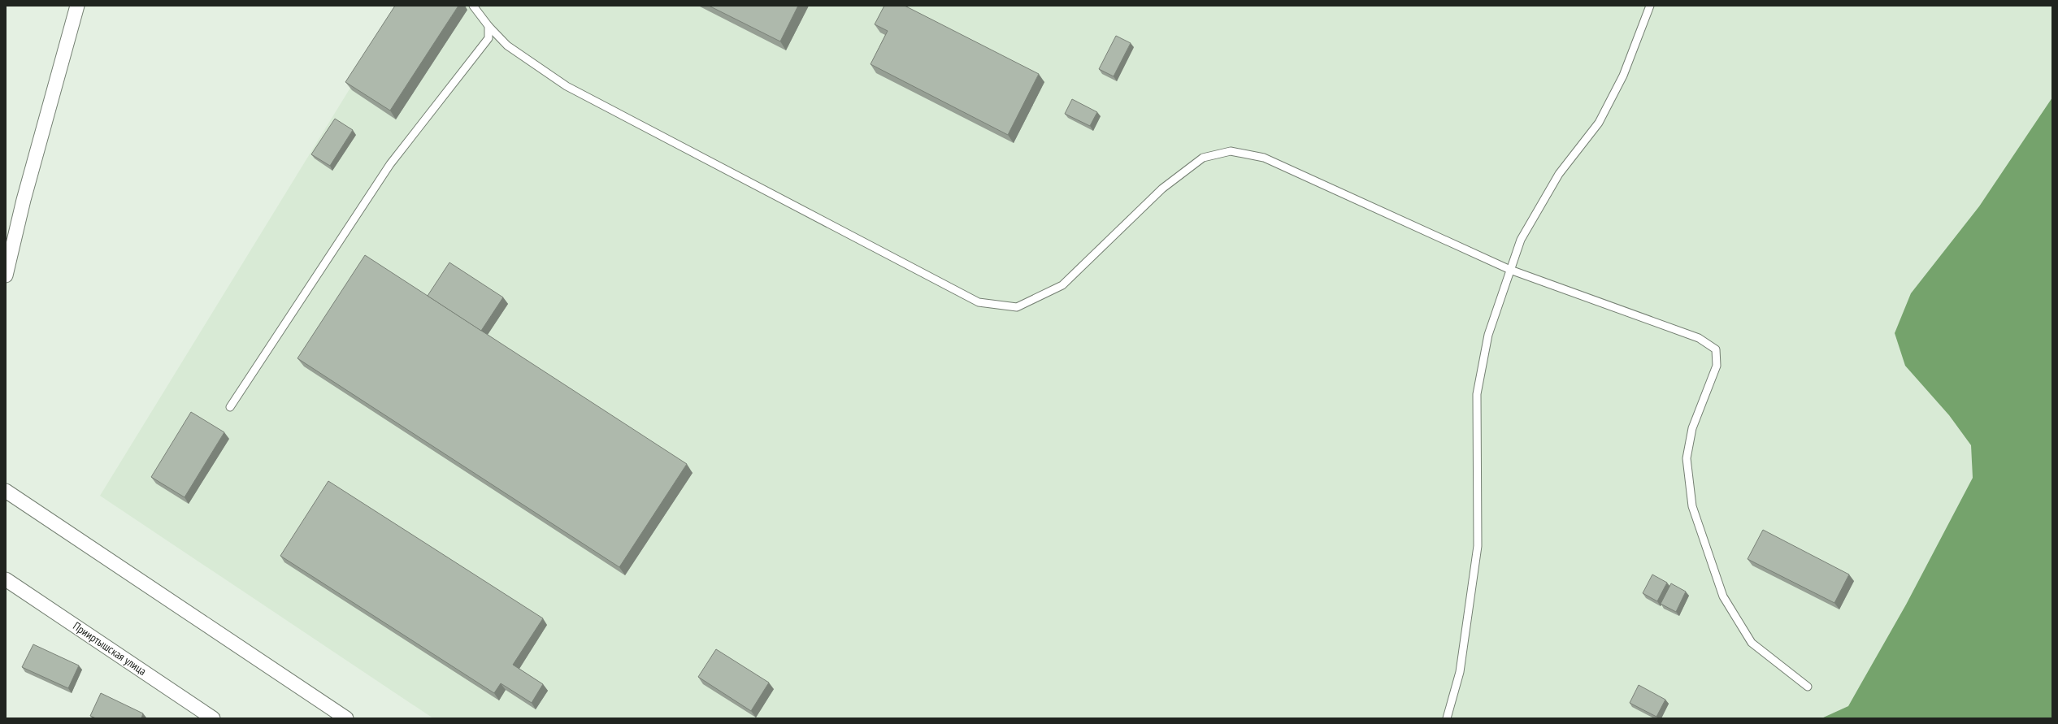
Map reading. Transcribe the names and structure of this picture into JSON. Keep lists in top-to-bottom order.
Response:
{
  "streets": {
    "street": ["Прииртышская улица"]
  }
}
